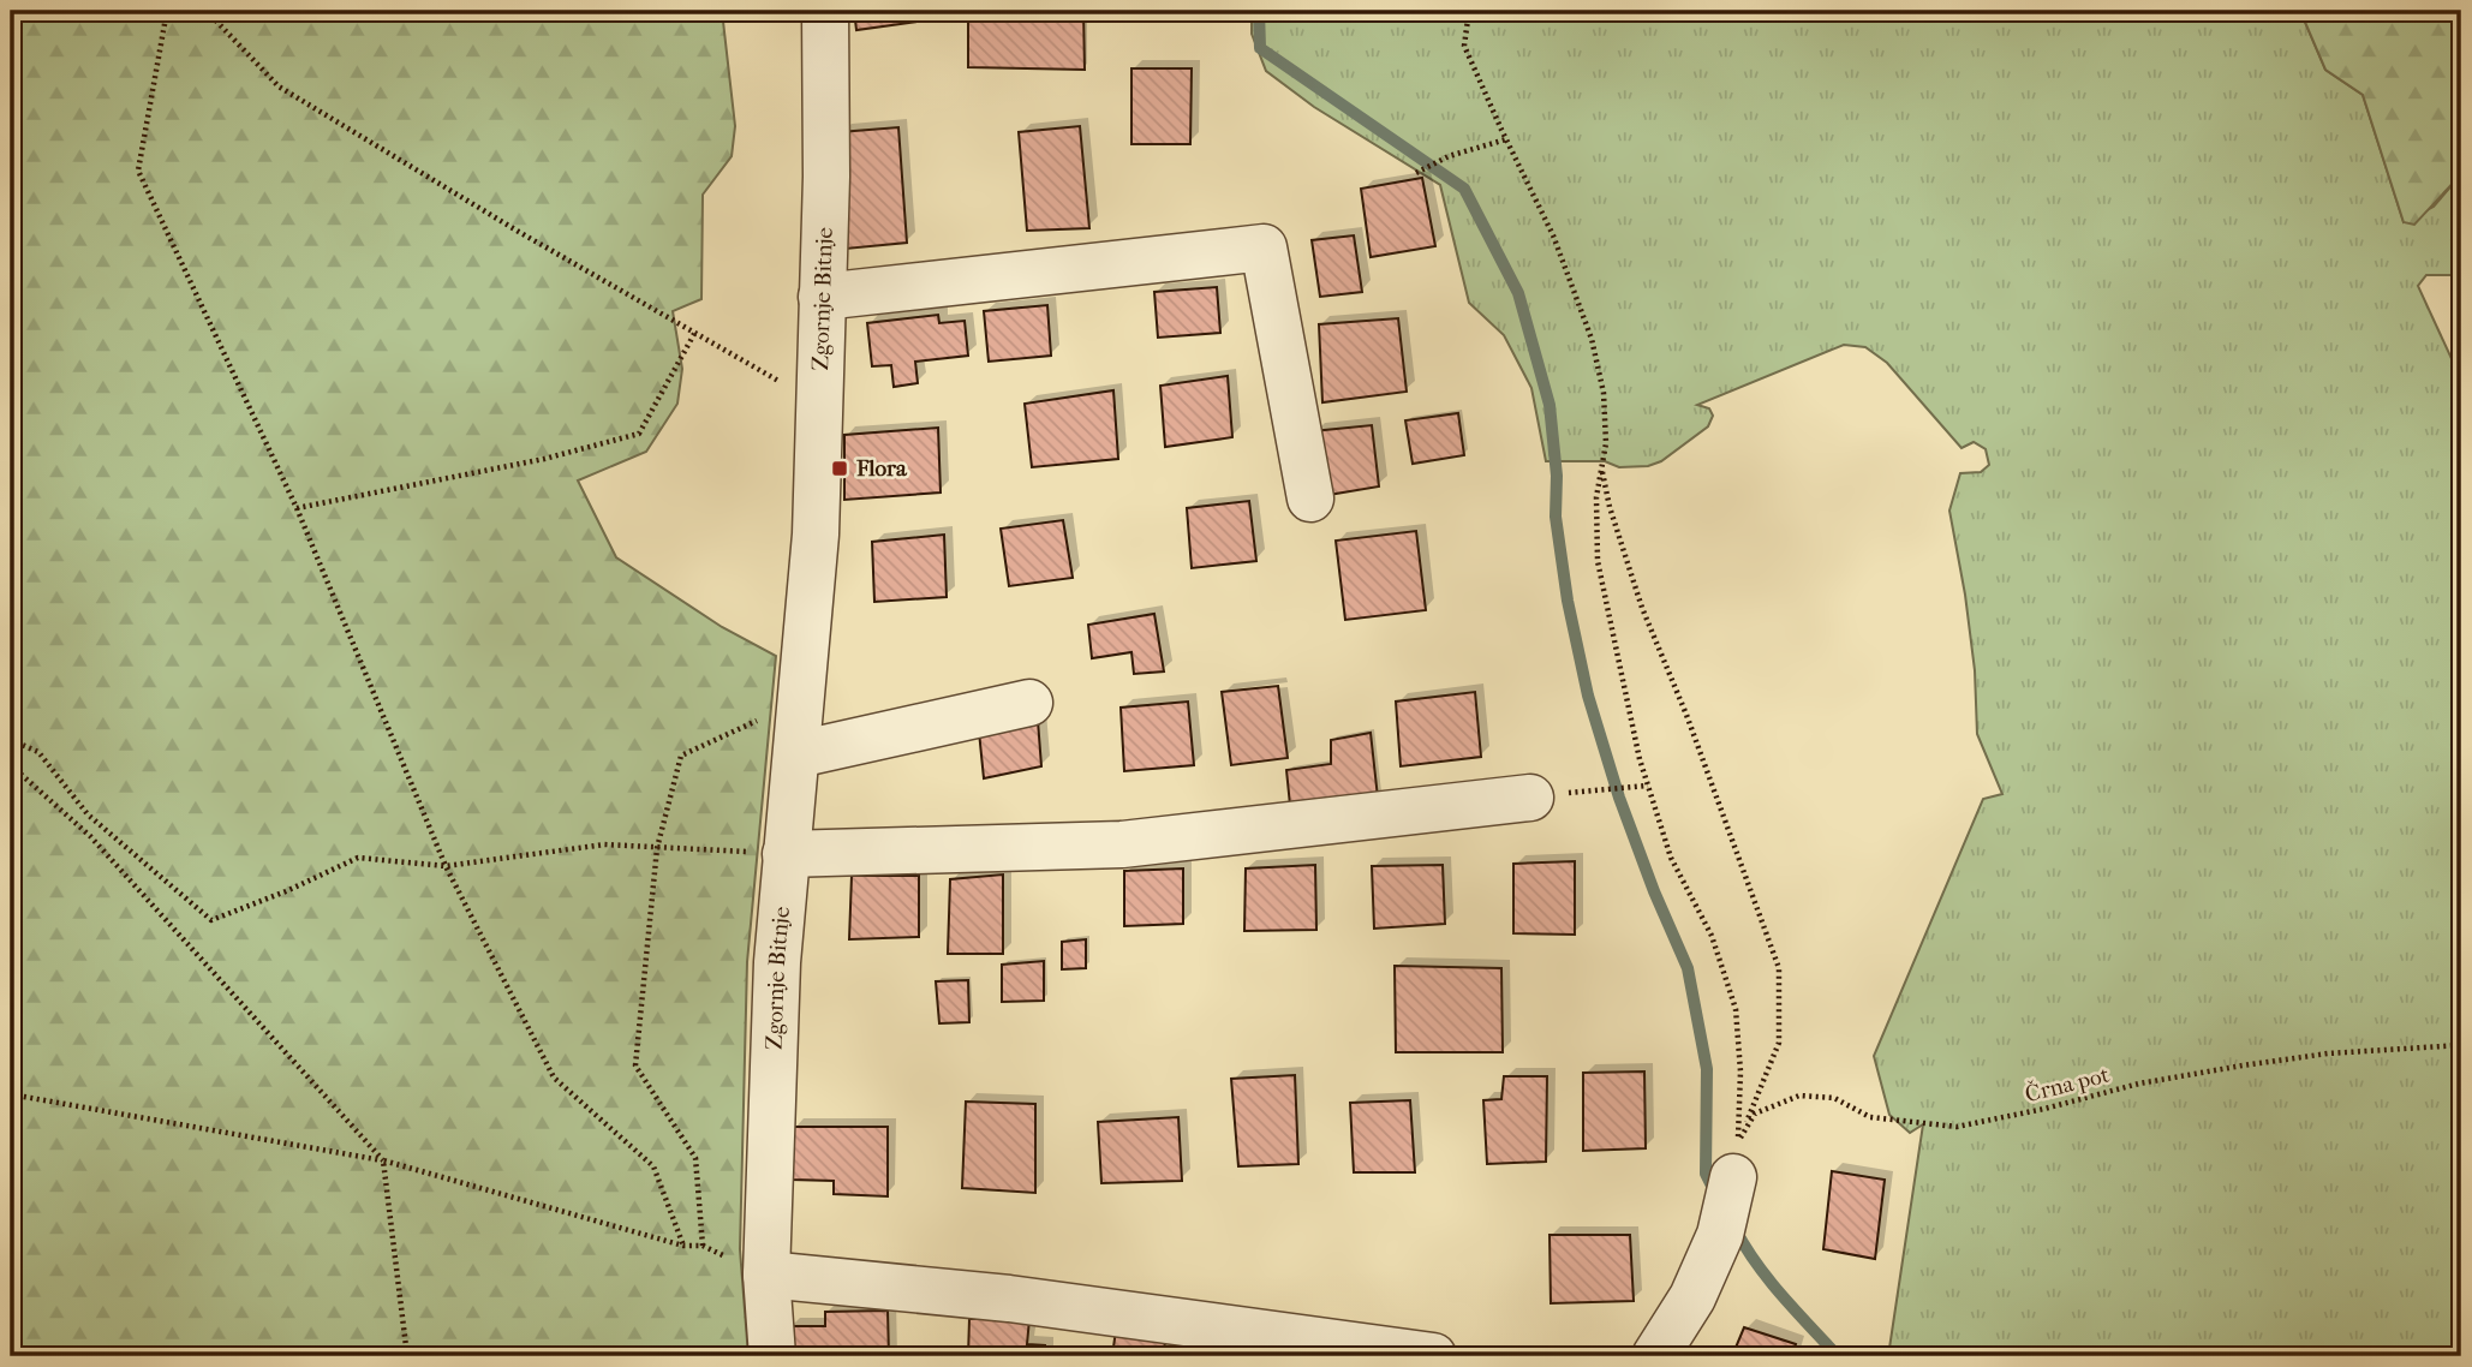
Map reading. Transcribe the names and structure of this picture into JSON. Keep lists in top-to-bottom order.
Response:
{
  "streets": {
    "street": ["Zgornje Bitnje"],
    "path": ["Črna pot"]
  },
  "places": {
    "transit": ["Flora"]
  }
}
